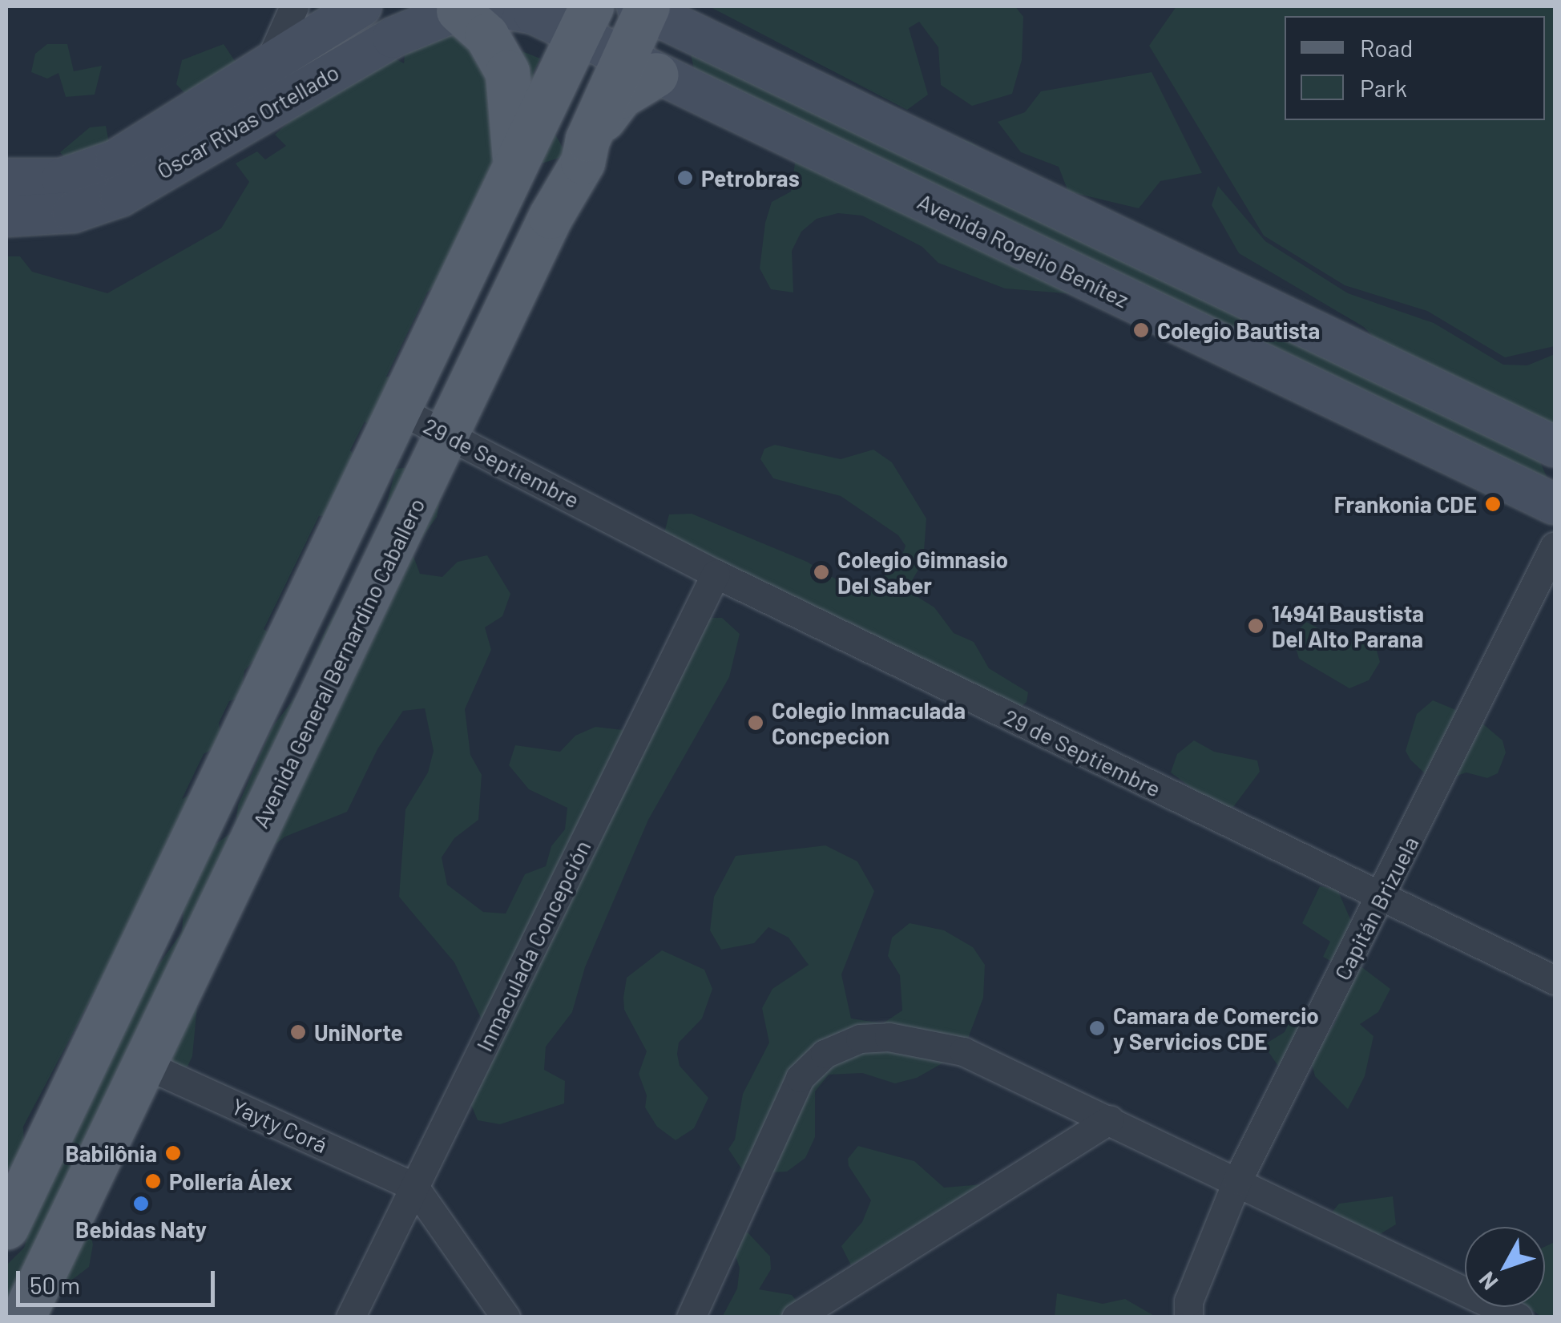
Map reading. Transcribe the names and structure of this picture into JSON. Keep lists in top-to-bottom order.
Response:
{
  "streets": {
    "main road": ["Avenida General Bernardino Caballero"],
    "street": [
      "Óscar Rivas Ortellado",
      "Avenida Rogelio Benítez",
      "29 de Septiembre",
      "Capitán Brizuela",
      "Inmaculada Concepción",
      "Yayty Corá"
    ]
  },
  "crossings": [
    ["Avenida Rogelio Benítez", "Avenida General Bernardino Caballero"],
    ["29 de Septiembre", "Avenida General Bernardino Caballero"],
    ["29 de Septiembre", "Capitán Brizuela"],
    ["29 de Septiembre", "Inmaculada Concepción"],
    ["Avenida General Bernardino Caballero", "Yayty Corá"],
    ["Inmaculada Concepción", "Yayty Corá"]
  ],
  "places": [
    "Petrobras",
    "Colegio Bautista",
    "Frankonia CDE",
    "Colegio Gimnasio Del Saber",
    "14941 Baustista Del Alto Parana",
    "Colegio Inmaculada Concpecion",
    "Camara de Comercio y Servicios CDE",
    "UniNorte",
    "Babilônia",
    "Pollería Álex",
    "Bebidas Naty"
  ],
  "legend": ["Road", "Park"],
  "scale_bar": "50 m",
  "north": "bottom left"
}
